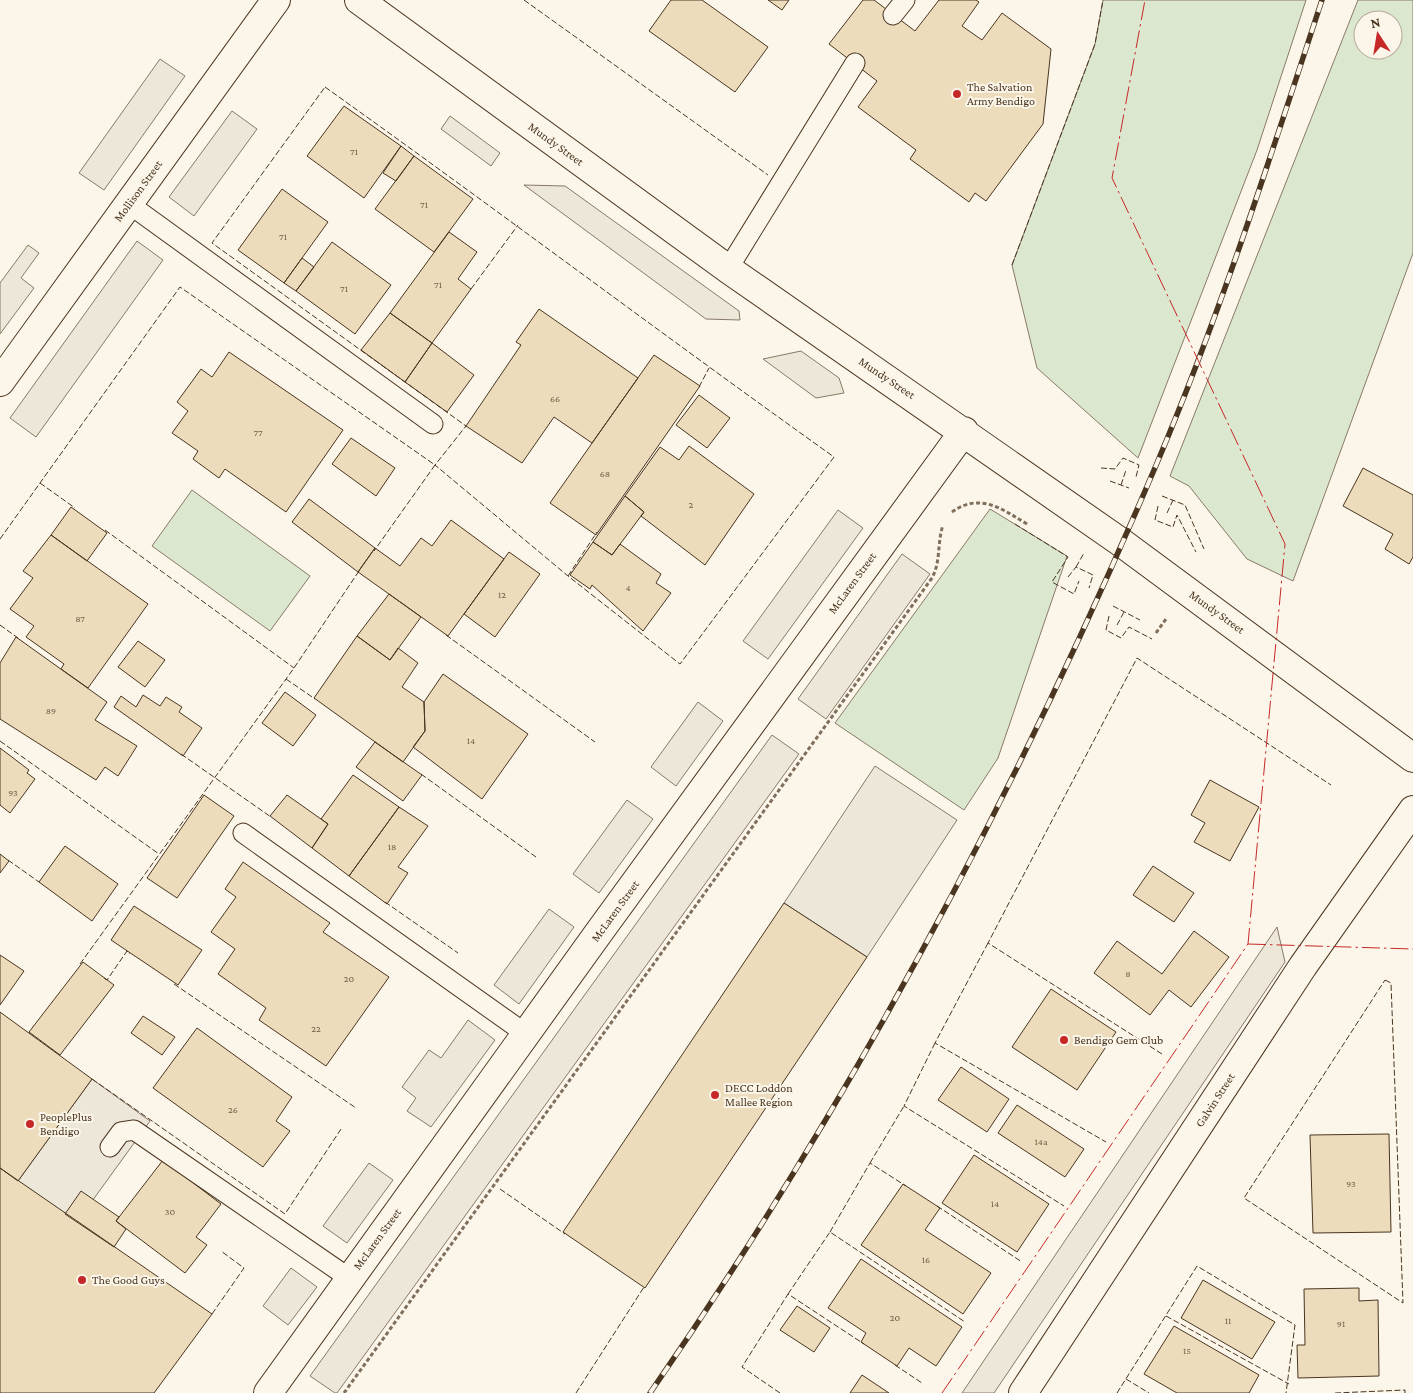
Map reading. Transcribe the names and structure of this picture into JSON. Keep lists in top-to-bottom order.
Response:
{
  "streets": {
    "street": [
      "Mundy Street",
      "Mollison Street",
      "McLaren Street",
      "Galvin Street"
    ]
  },
  "crossings": [
    ["Mundy Street", "McLaren Street"]
  ],
  "places": [
    "The Salvation Army Bendigo",
    "Bendigo Gem Club",
    "DECC Loddon Mallee Region",
    "PeoplePlus Bendigo",
    "The Good Guys"
  ],
  "house_numbers": [
    "71",
    "71",
    "71",
    "71",
    "71",
    "66",
    "77",
    "68",
    "2",
    "4",
    "12",
    "87",
    "89",
    "14",
    "93",
    "18",
    "8",
    "20",
    "22",
    "26",
    "14a",
    "93",
    "14",
    "30",
    "16",
    "20",
    "11",
    "91",
    "15"
  ],
  "north": "top"
}
